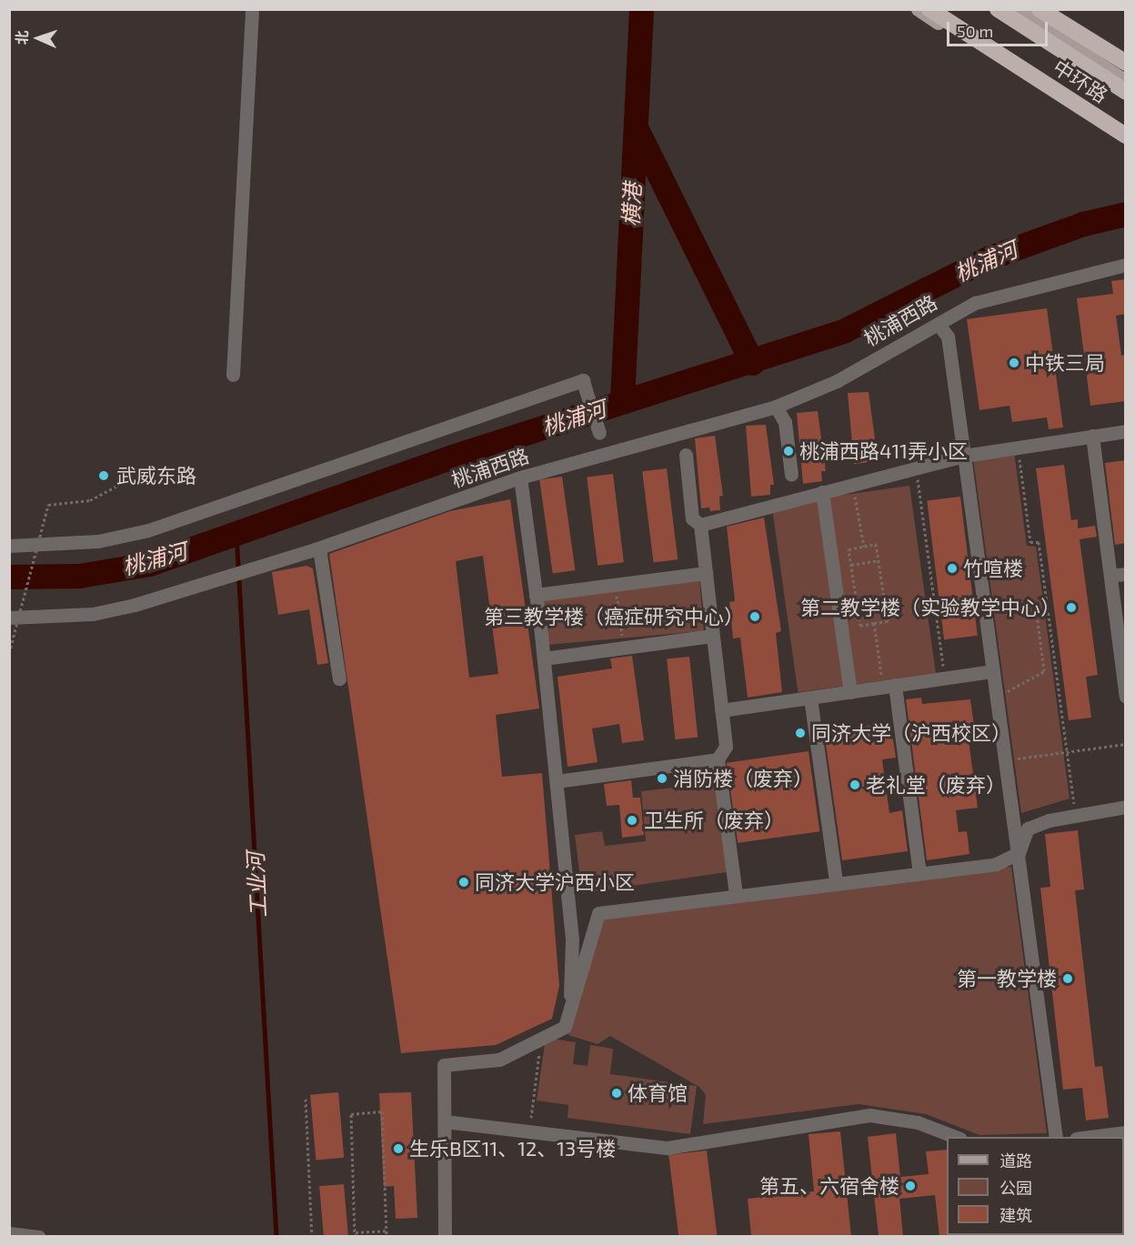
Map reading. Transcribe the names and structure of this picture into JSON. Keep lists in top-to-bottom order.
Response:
{
  "streets": {
    "highway": ["中环路"],
    "street": ["桃浦西路"]
  },
  "water": ["横港", "桃浦河", "工业河"],
  "places": [
    "中铁三局",
    "桃浦西路411弄小区",
    "武威东路",
    "竹喧楼",
    "第二教学楼（实验教学中心）",
    "第三教学楼（癌症研究中心）",
    "同济大学（沪西校区）",
    "消防楼（废弃）",
    "老礼堂（废弃）",
    "卫生所（废弃）",
    "同济大学沪西小区",
    "第一教学楼",
    "体育馆",
    "生乐B区11、12、13号楼",
    "第五、六宿舍楼"
  ],
  "legend": ["道路", "公园", "建筑"],
  "scale_bar": "50 m",
  "north": "left"
}
